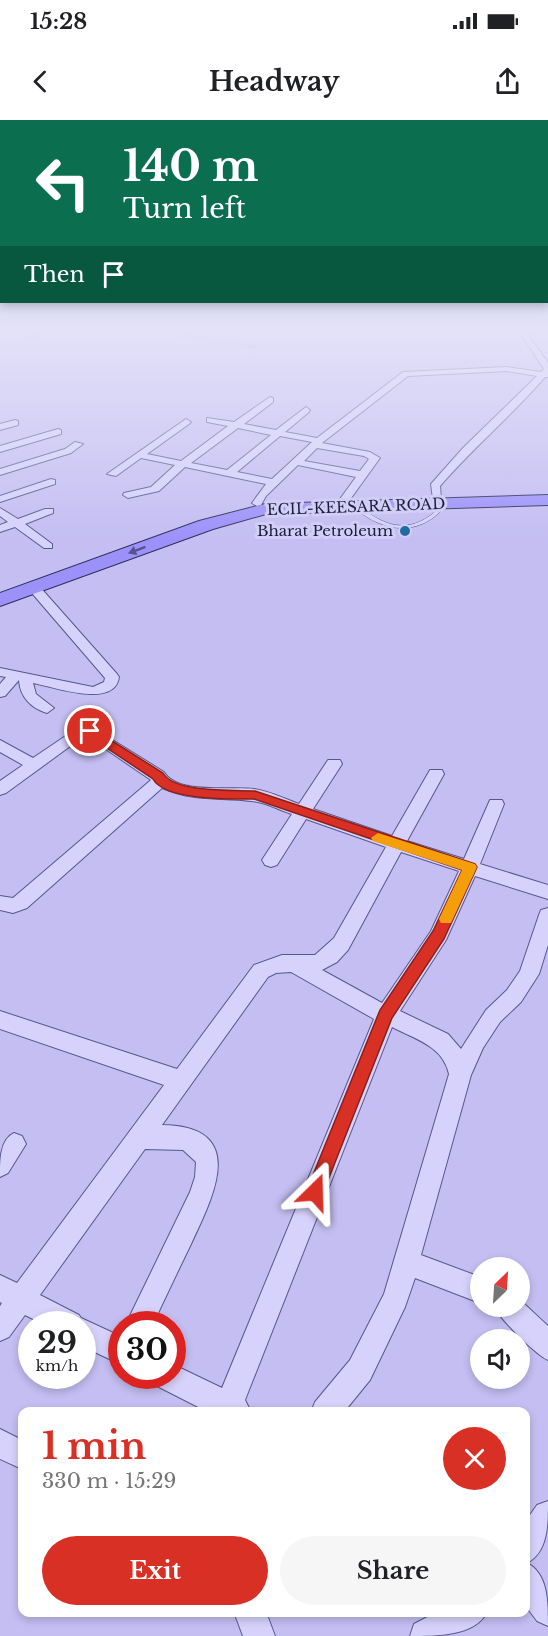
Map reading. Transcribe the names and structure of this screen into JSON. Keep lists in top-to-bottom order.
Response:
{
  "streets": {
    "main road": ["ECIL-KEESARA ROAD"]
  },
  "places": ["Bharat Petroleum"],
  "north": "top right",
  "page": {
    "status": "15:28",
    "header": "Headway",
    "turn": ["140 m", "Turn left"],
    "then": "Then",
    "speed": "29 km/h",
    "limit": "30",
    "heading": ["1 min", "330 m · 15:29"],
    "buttons": ["Exit", "Share"]
  }
}
